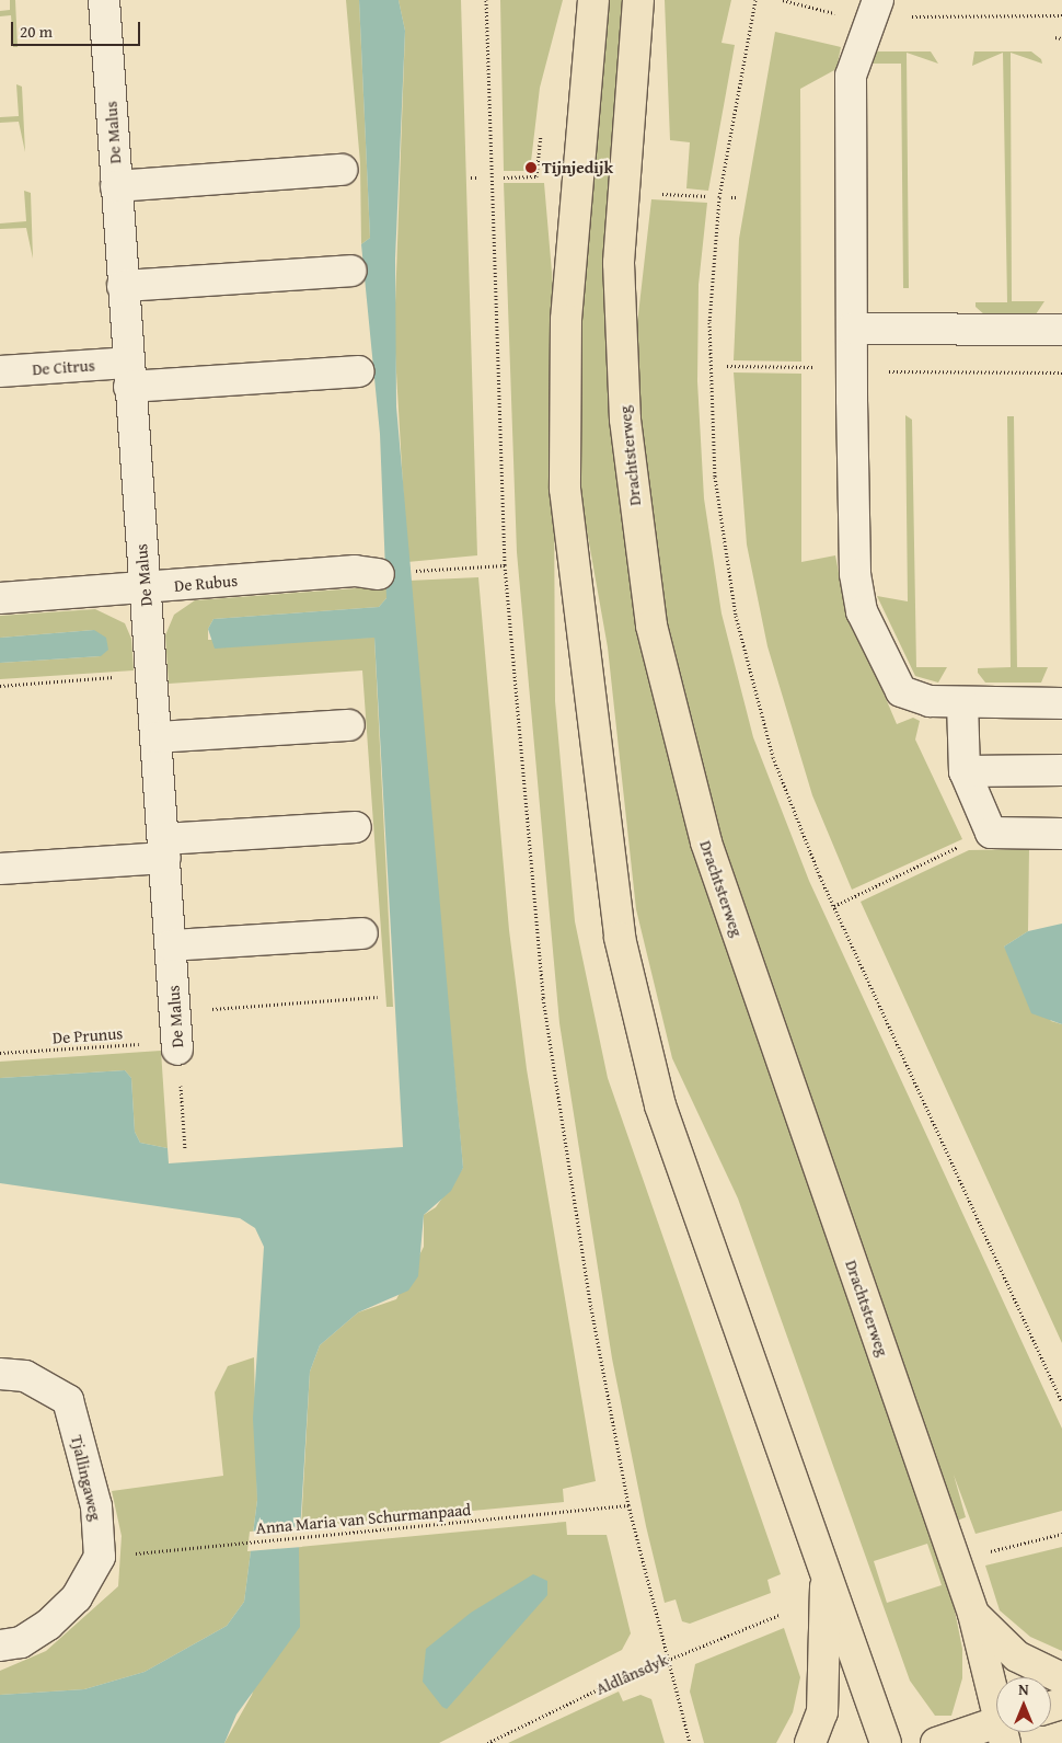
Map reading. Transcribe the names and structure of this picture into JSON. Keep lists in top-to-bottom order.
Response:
{
  "streets": {
    "main road": ["Drachtsterweg"],
    "street": [
      "De Malus",
      "De Citrus",
      "De Rubus",
      "Tjallingaweg"
    ],
    "path": ["De Prunus", "Anna Maria van Schurmanpaad", "Aldlânsdyk"]
  },
  "crossings": [
    ["De Malus", "De Citrus"],
    ["De Malus", "De Rubus"],
    ["De Malus", "De Prunus"],
    ["Tjallingaweg", "Anna Maria van Schurmanpaad"]
  ],
  "places": ["Tijnjedijk"],
  "scale_bar": "20 m",
  "north": "top"
}
